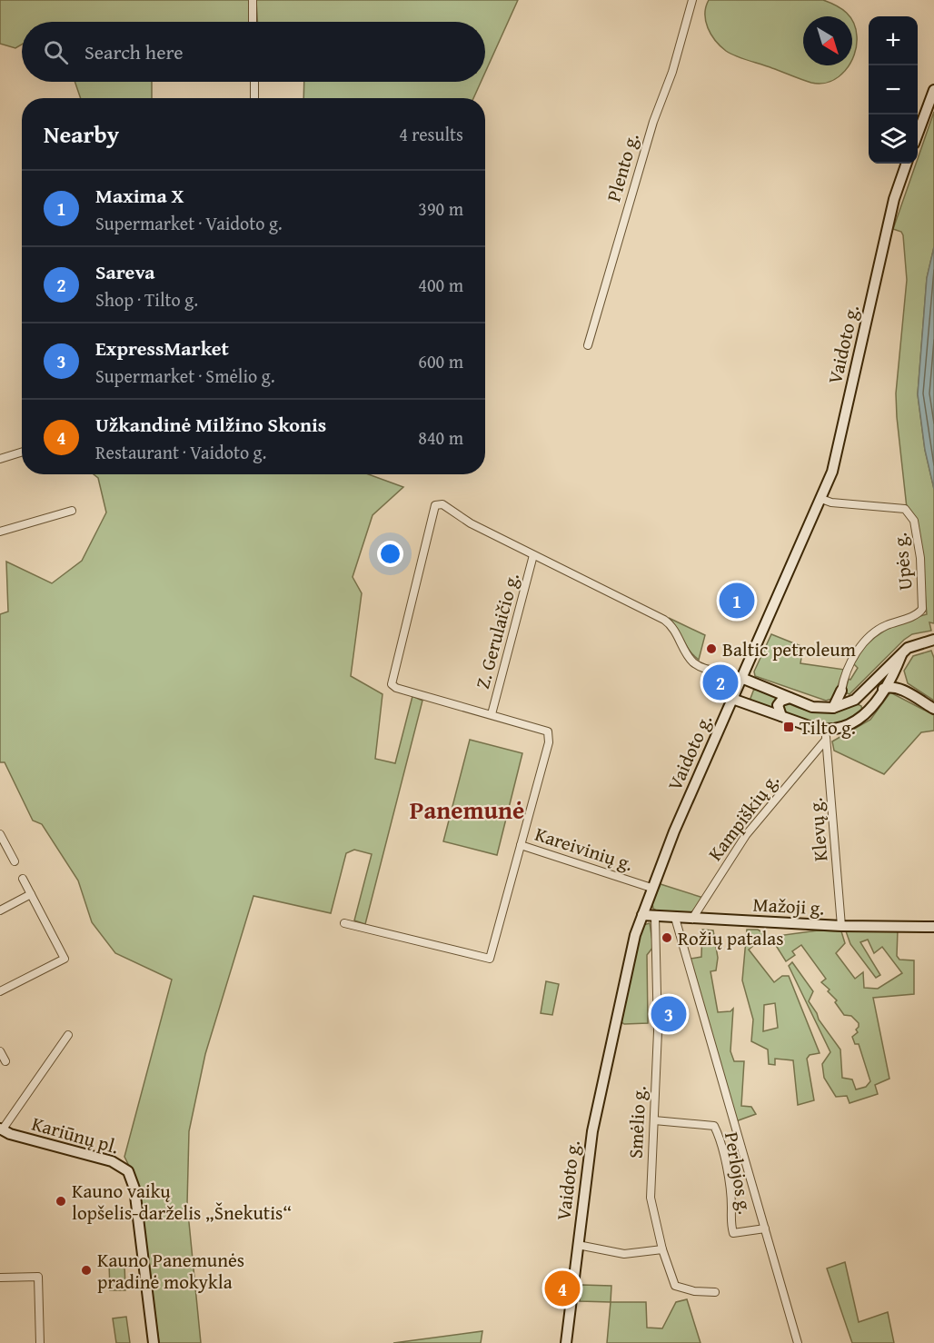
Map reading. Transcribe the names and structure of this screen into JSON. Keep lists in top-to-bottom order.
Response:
{
  "streets": {
    "main road": ["Vaidoto g.", "Mažoji g.", "Kariūnų pl."],
    "street": [
      "Plento g.",
      "Upės g.",
      "Z. Gerulaičio g.",
      "Kampiškių g.",
      "Klevų g.",
      "Kareivinių g.",
      "Smėlio g.",
      "Perlojos g."
    ]
  },
  "crossings": [
    ["Vaidoto g.", "Upės g."],
    ["Vaidoto g.", "Kareivinių g."],
    ["Vaidoto g.", "Mažoji g."],
    ["Z. Gerulaičio g.", "Kareivinių g."],
    ["Kampiškių g.", "Klevų g."],
    ["Kampiškių g.", "Mažoji g."],
    ["Klevų g.", "Mažoji g."],
    ["Mažoji g.", "Smėlio g."],
    ["Mažoji g.", "Perlojos g."],
    ["Smėlio g.", "Perlojos g."]
  ],
  "districts": ["Panemunė"],
  "places": {
    "other": [
      "Baltic petroleum",
      "Rožių patalas",
      "Kauno vaikų lopšelis-darželis „Šnekutis“",
      "Kauno Panemunės pradinė mokykla"
    ],
    "transit": ["Tilto g."]
  },
  "north": "bottom right",
  "page": {
    "map_buttons": ["+", "−"],
    "search": "Search here",
    "heading": ["Nearby", "4 results"],
    "list": [
      {
        "mark": "1",
        "name": "Maxima X",
        "note": "Supermarket · Vaidoto g.",
        "value": "390 m"
      },
      {
        "mark": "2",
        "name": "Sareva",
        "note": "Shop · Tilto g.",
        "value": "400 m"
      },
      {
        "mark": "3",
        "name": "ExpressMarket",
        "note": "Supermarket · Smėlio g.",
        "value": "600 m"
      },
      {
        "mark": "4",
        "name": "Užkandinė Milžino Skonis",
        "note": "Restaurant · Vaidoto g.",
        "value": "840 m"
      }
    ],
    "pins": [
      "1",
      "2",
      "3",
      "4"
    ]
  }
}
